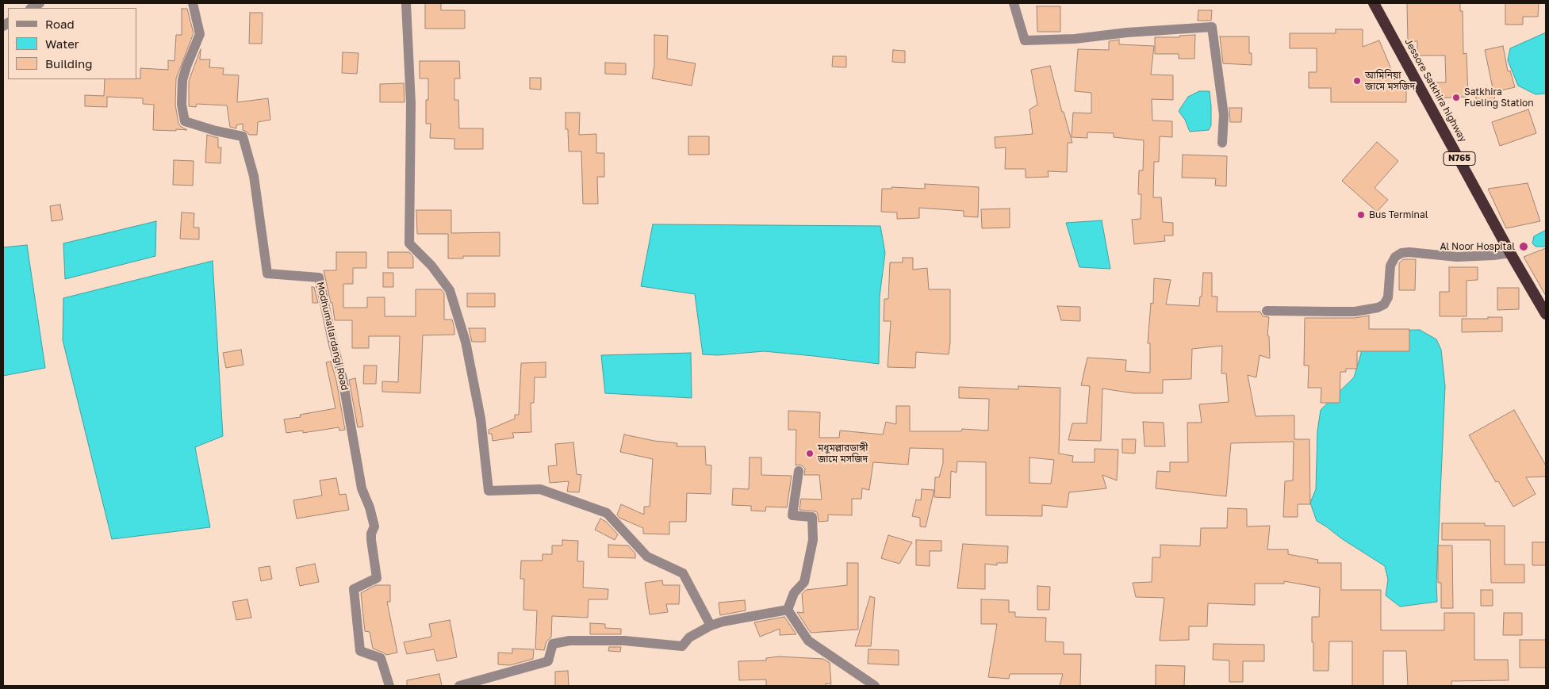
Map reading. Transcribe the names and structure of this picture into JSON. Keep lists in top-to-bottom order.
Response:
{
  "streets": {
    "highway": ["Jessore Satkhira highway", "N765"],
    "street": ["Modhumallardangi Road"]
  },
  "places": [
    "আমিনিয়া জামে মসজিদ",
    "Satkhira Fueling Station",
    "Bus Terminal",
    "Al Noor Hospital",
    "মধুমল্লারডাঙ্গী জামে মসজিদ"
  ],
  "legend": ["Road", "Water", "Building"]
}
